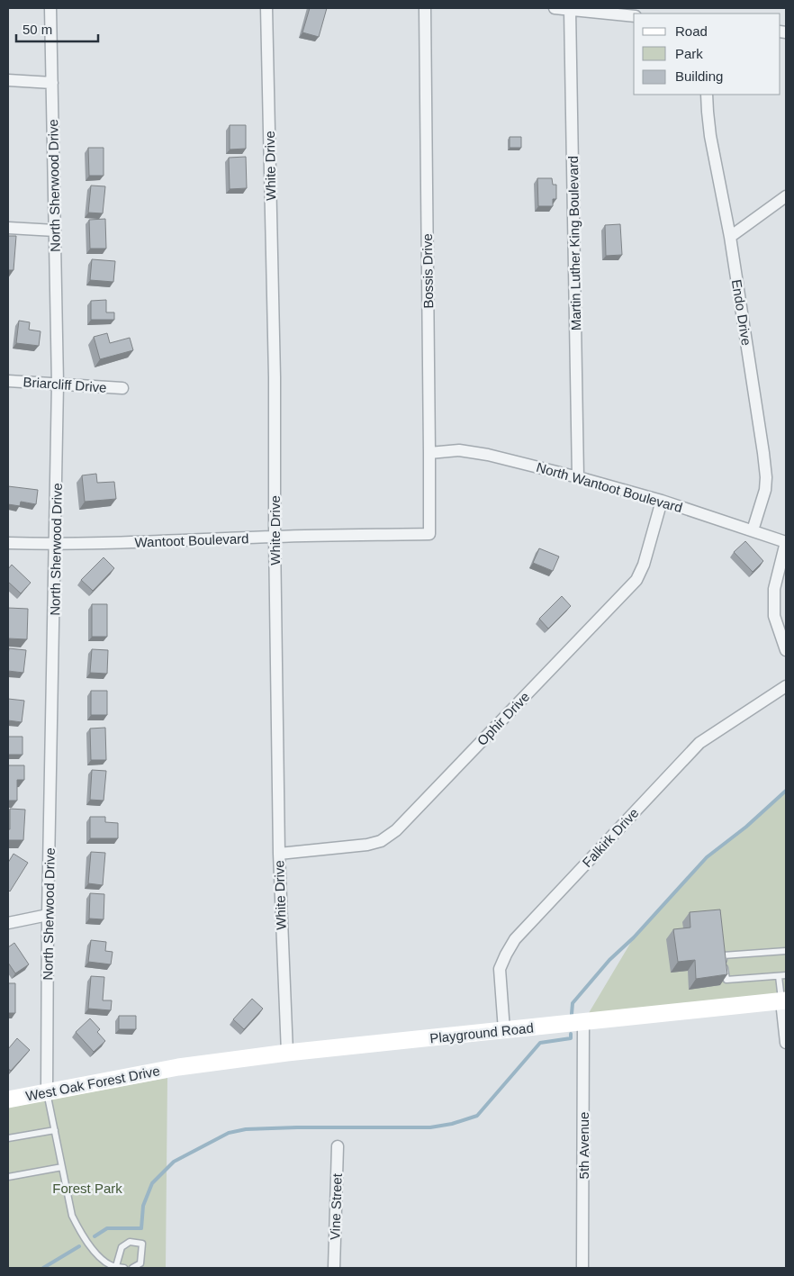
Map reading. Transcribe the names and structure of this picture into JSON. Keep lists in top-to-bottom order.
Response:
{
  "streets": {
    "main road": ["Playground Road", "West Oak Forest Drive"],
    "street": [
      "White Drive",
      "North Sherwood Drive",
      "Martin Luther King Boulevard",
      "Bossis Drive",
      "Endo Drive",
      "Briarcliff Drive",
      "North Wantoot Boulevard",
      "Wantoot Boulevard",
      "Ophir Drive",
      "Falkirk Drive",
      "5th Avenue",
      "Vine Street"
    ]
  },
  "crossings": [
    ["White Drive", "Wantoot Boulevard"],
    ["White Drive", "Ophir Drive"],
    ["White Drive", "Playground Road"],
    ["North Sherwood Drive", "Briarcliff Drive"],
    ["North Sherwood Drive", "Wantoot Boulevard"],
    ["North Sherwood Drive", "West Oak Forest Drive"],
    ["Martin Luther King Boulevard", "North Wantoot Boulevard"],
    ["Bossis Drive", "North Wantoot Boulevard"],
    ["Bossis Drive", "Wantoot Boulevard"],
    ["Endo Drive", "North Wantoot Boulevard"],
    ["North Wantoot Boulevard", "Ophir Drive"],
    ["Falkirk Drive", "Playground Road"],
    ["Playground Road", "West Oak Forest Drive"],
    ["Playground Road", "5th Avenue"]
  ],
  "parks": ["Forest Park"],
  "legend": ["Road", "Park", "Building"],
  "scale_bar": "50 m"
}
